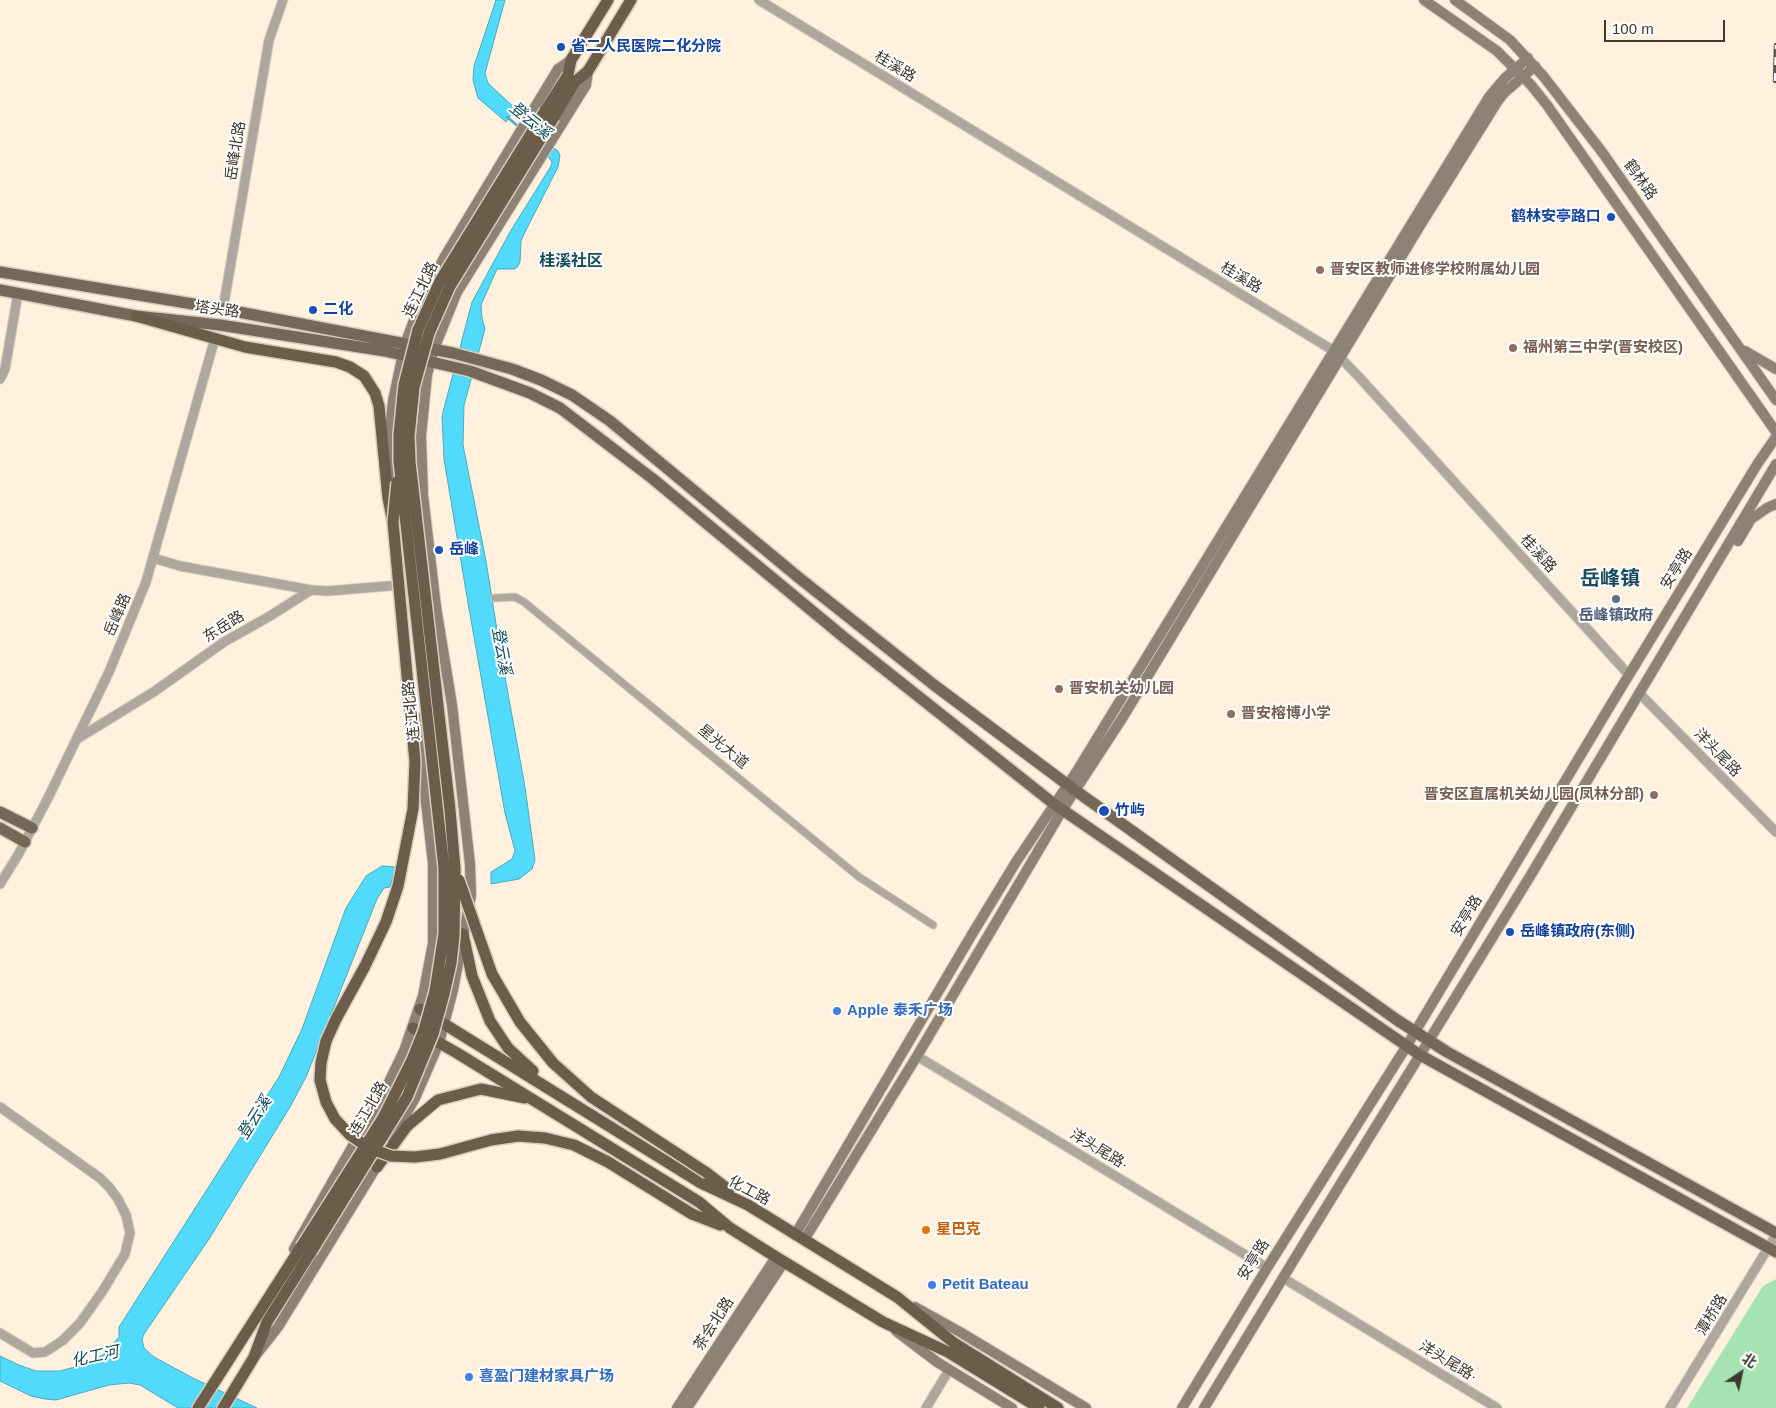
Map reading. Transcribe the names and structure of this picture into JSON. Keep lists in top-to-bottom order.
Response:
{
  "streets": {
    "highway": ["连江北路", "化工路"],
    "main road": [
      "鹤林路",
      "塔头路",
      "安亭路",
      "茶会北路"
    ],
    "street": [
      "桂溪路",
      "岳峰北路",
      "岳峰路",
      "东岳路",
      "星光大道",
      "洋头尾路",
      "洋头尾路·",
      "潭桥路"
    ]
  },
  "crossings": [
    ["桂溪路", "安亭路"],
    ["岳峰北路", "塔头路"],
    ["塔头路", "安亭路"],
    ["塔头路", "潭桥路"],
    ["安亭路", "洋头尾路"],
    ["安亭路", "洋头尾路·"],
    ["岳峰路", "东岳路"]
  ],
  "districts": ["桂溪社区", "岳峰镇"],
  "water": ["登云溪", "化工河"],
  "places": [
    "省二人民医院二化分院",
    "鹤林安亭路口",
    "晋安区教师进修学校附属幼儿园",
    "二化",
    "福州第三中学(晋安校区)",
    "岳峰",
    "岳峰镇政府",
    "晋安机关幼儿园",
    "晋安榕博小学",
    "晋安区直属机关幼儿园(凤林分部)",
    "竹屿",
    "岳峰镇政府(东侧)",
    "Apple 泰禾广场",
    "星巴克",
    "Petit Bateau",
    "喜盈门建材家具广场"
  ],
  "scale_bar": "100 m",
  "north": "top right"
}
